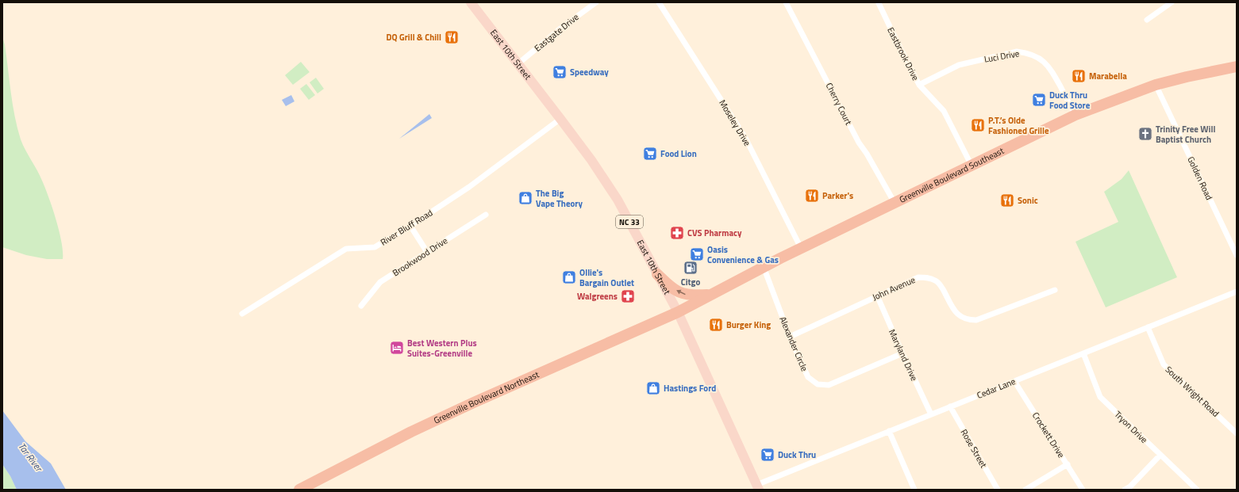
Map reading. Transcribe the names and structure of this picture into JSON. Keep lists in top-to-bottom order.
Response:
{
  "streets": {
    "highway": ["Greenville Boulevard Southeast", "Greenville Boulevard Northeast"],
    "main road": ["East 10th Street", "NC 33"],
    "street": [
      "Eastgate Drive",
      "Eastbrook Drive",
      "Luci Drive",
      "Cherry Court",
      "Moseley Drive",
      "Golden Road",
      "River Bluff Road",
      "Brookwood Drive",
      "John Avenue",
      "Alexander Circle",
      "Maryland Drive",
      "Cedar Lane",
      "South Wright Road",
      "Tryon Drive",
      "Crockett Drive",
      "Rose Street"
    ]
  },
  "crossings": [
    ["Eastgate Drive", "East 10th Street"],
    ["Eastbrook Drive", "Luci Drive"],
    ["Eastbrook Drive", "Greenville Boulevard Southeast"],
    ["East 10th Street", "Greenville Boulevard Southeast"],
    ["East 10th Street", "River Bluff Road"],
    ["East 10th Street", "Cedar Lane"],
    ["East 10th Street", "Greenville Boulevard Northeast"],
    ["Luci Drive", "Greenville Boulevard Southeast"],
    ["Cherry Court", "Greenville Boulevard Southeast"],
    ["Moseley Drive", "Greenville Boulevard Southeast"],
    ["Greenville Boulevard Southeast", "Golden Road"],
    ["Greenville Boulevard Southeast", "Alexander Circle"],
    ["Greenville Boulevard Southeast", "Greenville Boulevard Northeast"],
    ["John Avenue", "Alexander Circle"],
    ["John Avenue", "Maryland Drive"],
    ["Alexander Circle", "Maryland Drive"],
    ["Maryland Drive", "Cedar Lane"],
    ["Cedar Lane", "South Wright Road"],
    ["Cedar Lane", "Tryon Drive"],
    ["Cedar Lane", "Crockett Drive"],
    ["Cedar Lane", "Rose Street"]
  ],
  "water": ["Tar River"],
  "places": {
    "restaurant": [
      "DQ Grill & Chill",
      "Marabella",
      "P.T.’s Olde Fashioned Grille",
      "Parker's",
      "Sonic",
      "Burger King"
    ],
    "supermarket": [
      "Speedway",
      "Duck Thru Food Store",
      "Food Lion",
      "Oasis Convenience & Gas",
      "Duck Thru"
    ],
    "church": ["Trinity Free Will Baptist Church"],
    "shop": ["The Big Vape Theory", "Ollie's Bargain Outlet", "Hastings Ford"],
    "pharmacy": ["CVS Pharmacy", "Walgreens"],
    "fuel station": ["Citgo"],
    "hotel": ["Best Western Plus Suites-Greenville"]
  }
}
